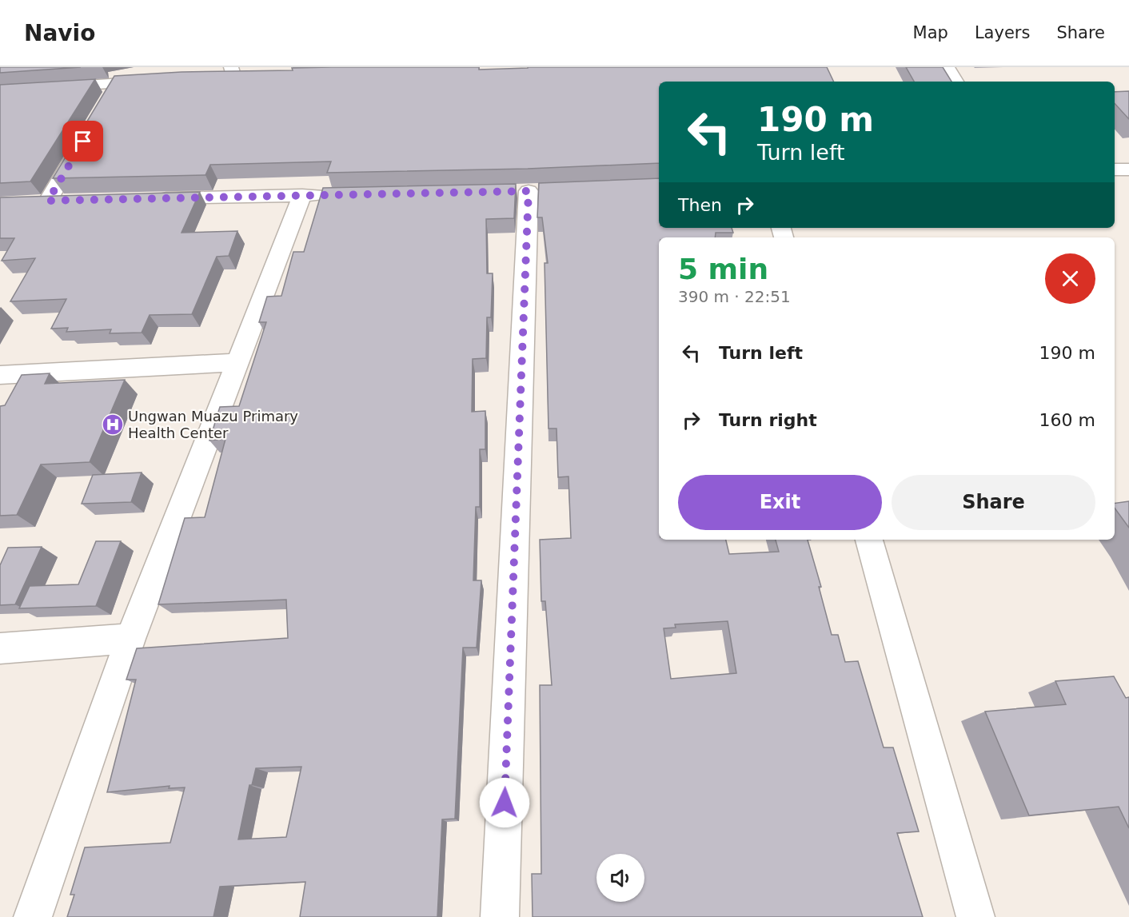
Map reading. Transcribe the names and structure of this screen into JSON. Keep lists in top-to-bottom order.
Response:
{
  "places": {
    "hospital": ["Ungwan Muazu Primary Health Center"]
  },
  "page": {
    "header": "Navio",
    "nav": ["Map", "Layers", "Share"],
    "turn": ["190 m", "Turn left"],
    "then": "Then",
    "heading": ["5 min", "390 m · 22:51"],
    "list": [
      {
        "name": "Turn left",
        "value": "190 m"
      },
      {
        "name": "Turn right",
        "value": "160 m"
      }
    ],
    "buttons": ["Exit", "Share"]
  }
}
